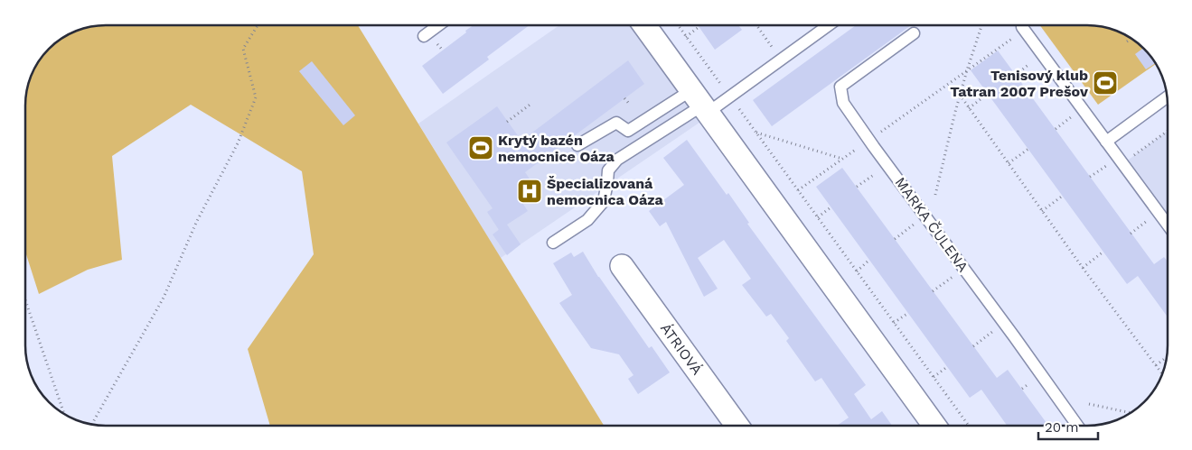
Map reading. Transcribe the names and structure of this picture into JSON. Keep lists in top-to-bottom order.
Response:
{
  "streets": {
    "street": ["ÁTRIOVÁ"],
    "lane": ["MARKA ČULENA"]
  },
  "places": {
    "sports": ["Tenisový klub Tatran 2007 Prešov", "Krytý bazén nemocnice Oáza"],
    "hospital": ["Špecializovaná nemocnica Oáza"]
  },
  "scale_bar": "20 m"
}
